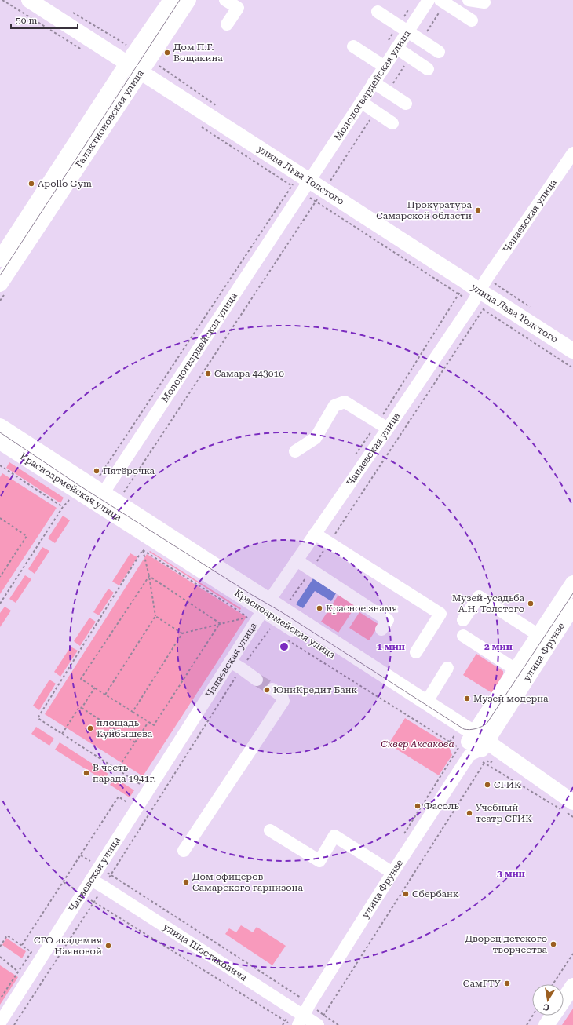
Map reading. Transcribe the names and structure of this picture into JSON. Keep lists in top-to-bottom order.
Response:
{
  "streets": {
    "main road": [
      "Галактионовская улица",
      "улица Льва Толстого",
      "Красноармейская улица",
      "улица Фрунзе"
    ],
    "street": ["Молодогвардейская улица", "Чапаевская улица", "улица Шостаковича"]
  },
  "crossings": [
    ["Молодогвардейская улица", "улица Льва Толстого"],
    ["Молодогвардейская улица", "Красноармейская улица"],
    ["Галактионовская улица", "улица Льва Толстого"],
    ["улица Льва Толстого", "Чапаевская улица"],
    ["Чапаевская улица", "Красноармейская улица"],
    ["Чапаевская улица", "улица Шостаковича"],
    ["Красноармейская улица", "улица Фрунзе"],
    ["улица Фрунзе", "улица Шостаковича"]
  ],
  "parks": ["Сквер Аксакова"],
  "places": [
    "Дом П.Г. Вощакина",
    "Apollo Gym",
    "Прокуратура Самарской области",
    "Самара 443010",
    "Пятёрочка",
    "Музей-усадьба А.Н. Толстого",
    "Красное знамя",
    "ЮниКредит Банк",
    "Музей модерна",
    "площадь Куйбышева",
    "В честь парада 1941г.",
    "СГИК",
    "Фасоль",
    "Учебный театр СГИК",
    "Дом офицеров Самарского гарнизона",
    "Сбербанк",
    "Дворец детского творчества",
    "СГО академия Наяновой",
    "СамГТУ"
  ],
  "scale_bar": "50 m",
  "north": "bottom",
  "rings": ["1 мин", "2 мин", "3 мин"]
}
